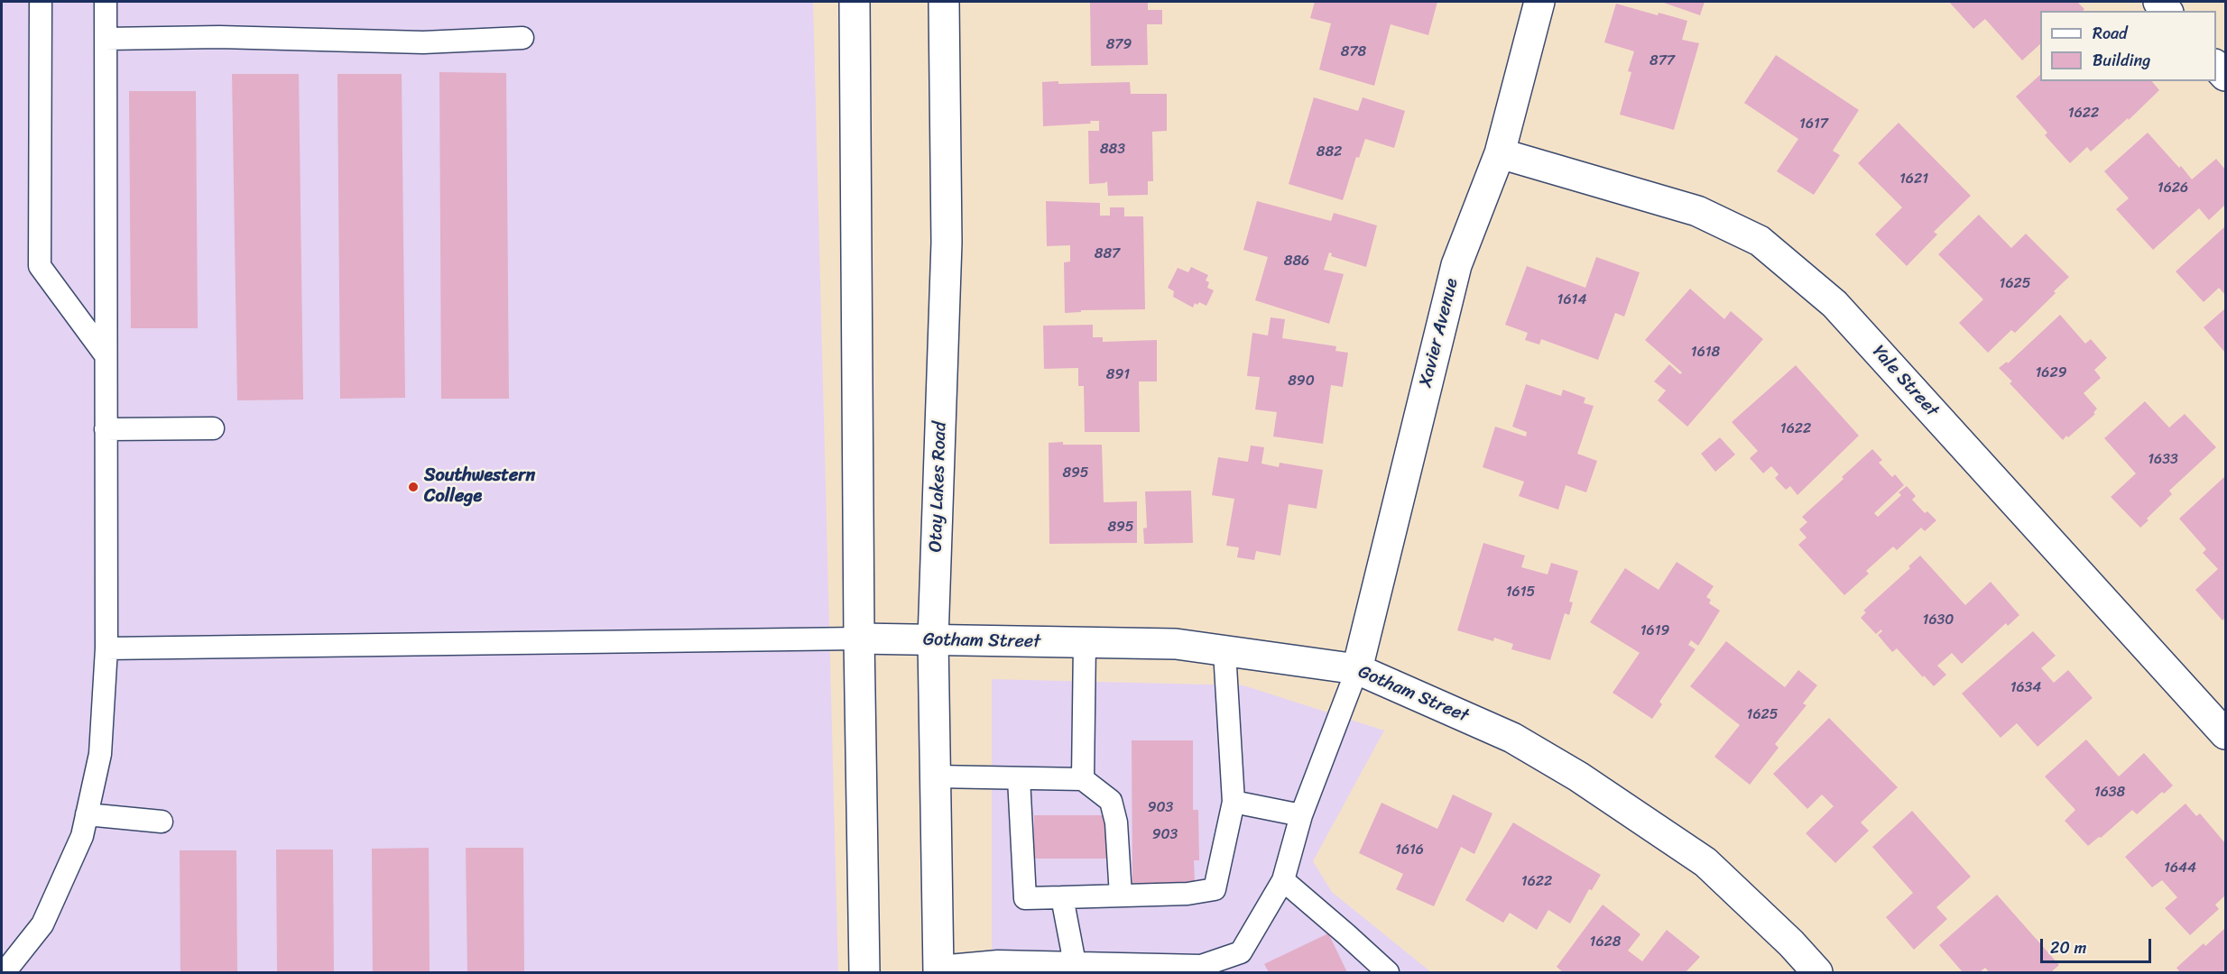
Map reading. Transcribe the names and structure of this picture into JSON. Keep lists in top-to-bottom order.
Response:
{
  "streets": {
    "street": [
      "Xavier Avenue",
      "Yale Street",
      "Otay Lakes Road",
      "Gotham Street"
    ]
  },
  "crossings": [
    ["Xavier Avenue", "Yale Street"],
    ["Xavier Avenue", "Gotham Street"],
    ["Otay Lakes Road", "Gotham Street"]
  ],
  "places": ["Southwestern College"],
  "house_numbers": [
    "879",
    "878",
    "877",
    "1622",
    "1617",
    "883",
    "882",
    "1621",
    "1626",
    "887",
    "886",
    "1625",
    "1614",
    "1618",
    "1629",
    "891",
    "890",
    "1622",
    "1633",
    "895",
    "895",
    "1615",
    "1630",
    "1619",
    "1634",
    "1625",
    "1638",
    "903",
    "903",
    "1616",
    "1644",
    "1622",
    "1628"
  ],
  "legend": ["Road", "Building"],
  "scale_bar": "20 m"
}
